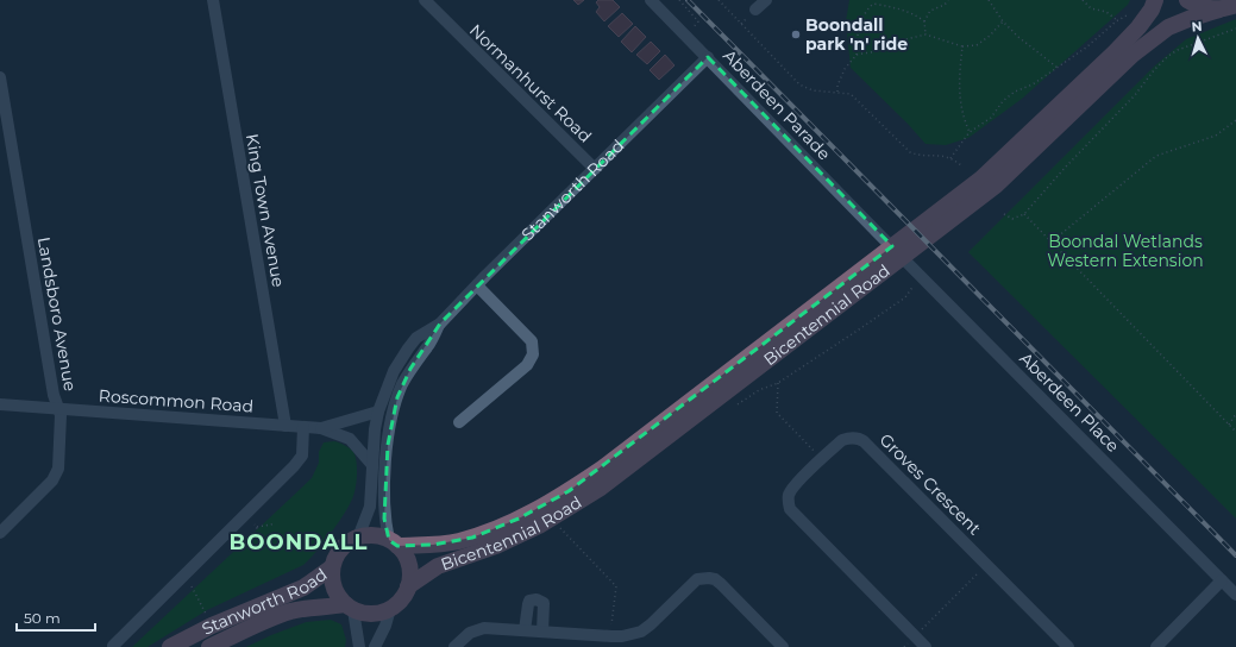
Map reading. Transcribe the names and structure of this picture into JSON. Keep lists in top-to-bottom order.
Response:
{
  "streets": {
    "main road": ["Stanworth Road", "Bicentennial Road"],
    "street": [
      "Normanhurst Road",
      "Aberdeen Parade",
      "King Town Avenue",
      "Landsboro Avenue",
      "Roscommon Road",
      "Aberdeen Place",
      "Groves Crescent"
    ]
  },
  "crossings": [
    ["Normanhurst Road", "Stanworth Road"],
    ["Aberdeen Parade", "Stanworth Road"],
    ["Aberdeen Parade", "Aberdeen Place"],
    ["Stanworth Road", "Bicentennial Road"],
    ["Stanworth Road", "Roscommon Road"],
    ["King Town Avenue", "Roscommon Road"],
    ["Landsboro Avenue", "Roscommon Road"]
  ],
  "districts": ["BOONDALL"],
  "parks": ["Boondal Wetlands Western Extension"],
  "places": ["Boondall park 'n' ride"],
  "scale_bar": "50 m",
  "north": "top"
}
